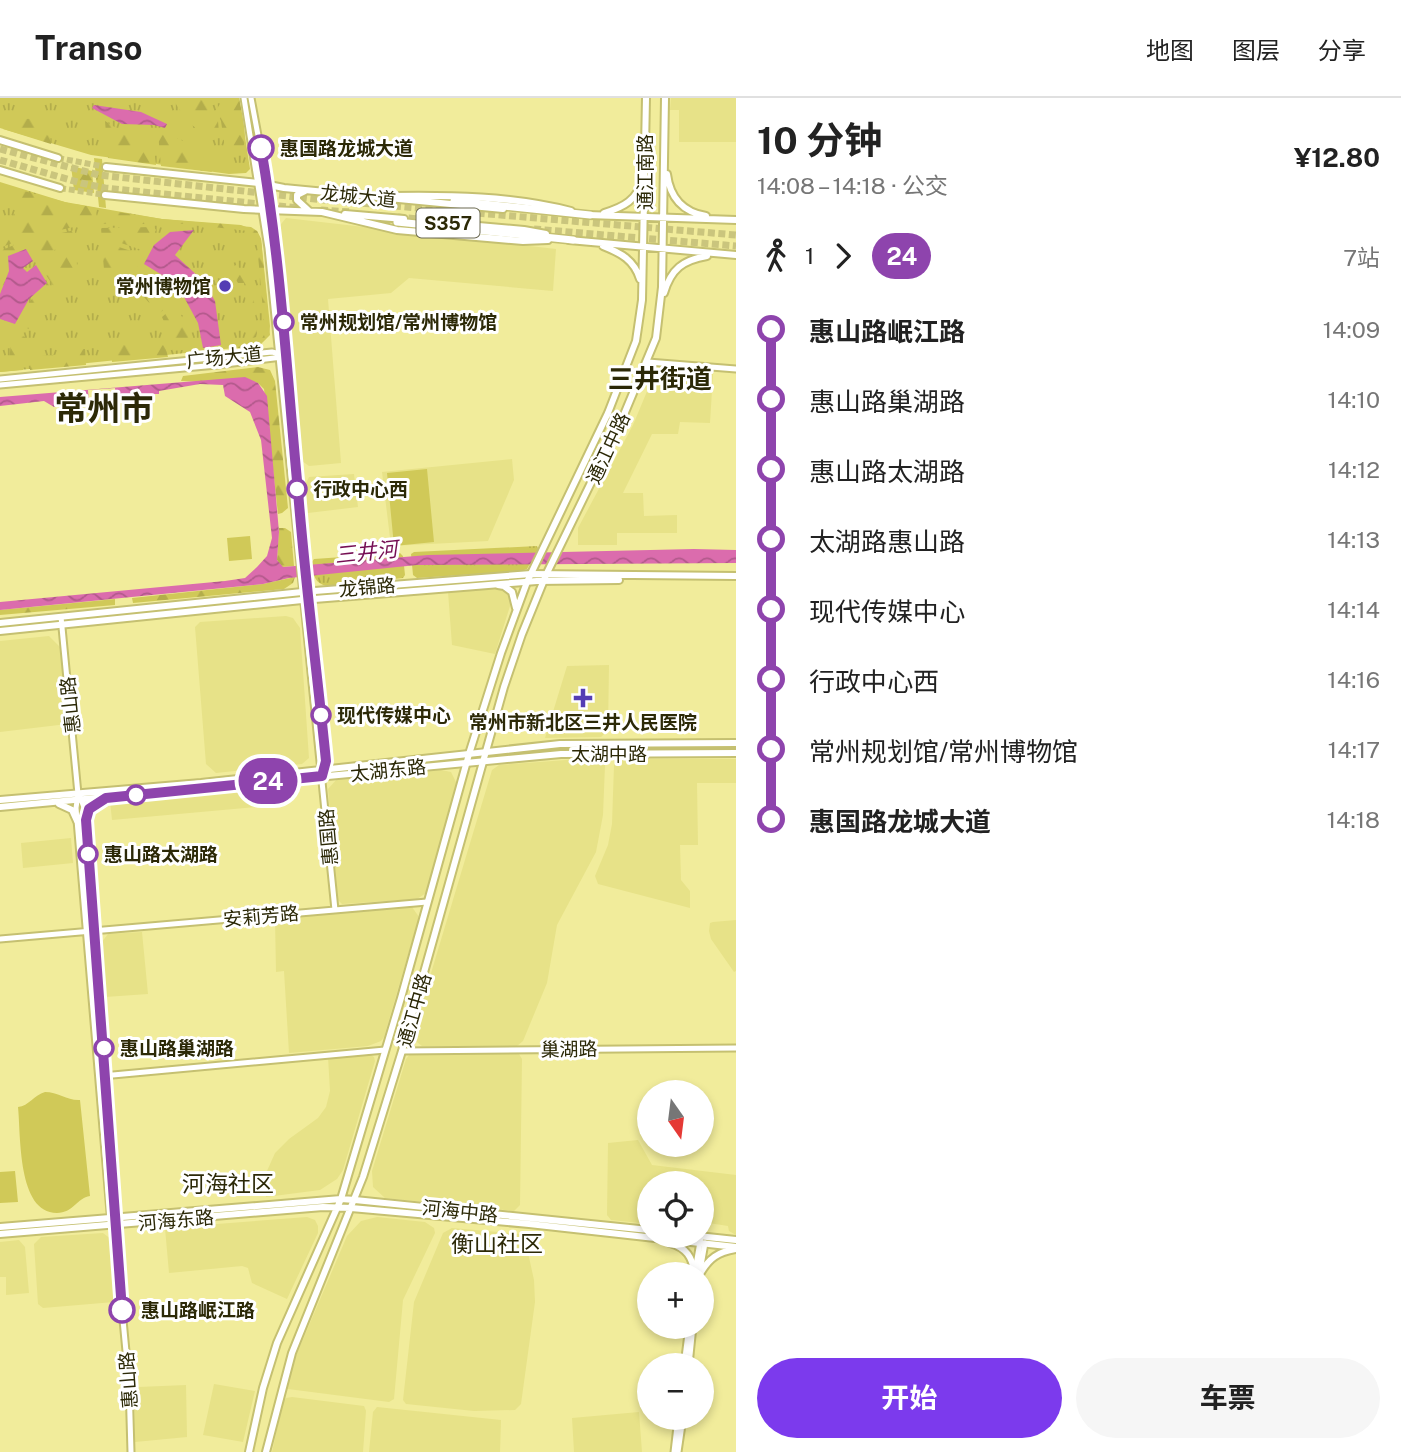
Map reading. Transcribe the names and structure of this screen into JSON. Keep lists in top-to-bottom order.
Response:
{
  "streets": {
    "main road": [
      "通江南路",
      "龙城大道",
      "S357",
      "通江中路",
      "龙锦路",
      "太湖中路",
      "太湖东路",
      "河海中路",
      "河海东路"
    ],
    "street": [
      "广场大道",
      "惠山路",
      "惠国路",
      "安莉芳路",
      "巢湖路"
    ]
  },
  "crossings": [
    ["通江南路", "龙城大道"],
    ["通江南路", "通江中路"],
    ["龙城大道", "通江中路"],
    ["广场大道", "惠国路"],
    ["通江中路", "龙锦路"],
    ["通江中路", "太湖中路"],
    ["通江中路", "太湖东路"],
    ["通江中路", "安莉芳路"],
    ["通江中路", "巢湖路"],
    ["通江中路", "河海中路"],
    ["通江中路", "河海东路"],
    ["龙锦路", "惠山路"],
    ["龙锦路", "惠国路"],
    ["惠山路", "太湖东路"],
    ["惠山路", "安莉芳路"],
    ["惠山路", "河海东路"],
    ["太湖中路", "太湖东路"],
    ["太湖东路", "惠国路"],
    ["惠国路", "安莉芳路"],
    ["河海中路", "河海东路"]
  ],
  "districts": [
    "三井街道",
    "常州市",
    "河海社区",
    "衡山社区"
  ],
  "water": ["三井河"],
  "places": {
    "other": [
      "惠国路龙城大道",
      "常州博物馆",
      "常州规划馆/常州博物馆",
      "行政中心西",
      "现代传媒中心",
      "惠山路太湖路",
      "惠山路巢湖路",
      "惠山路岷江路"
    ],
    "health": ["常州市新北区三井人民医院"]
  },
  "lines": ["bus line 24"],
  "north": "bottom",
  "page": {
    "header": "Transo",
    "nav": ["地图", "图层", "分享"],
    "on_map": "24",
    "heading": ["10 分钟", "14:08 – 14:18 · 公交", "¥12.80"],
    "legs": ["1", "24", "7站"],
    "list": [
      {
        "name": "惠山路岷江路",
        "value": "14:09"
      },
      {
        "name": "惠山路巢湖路",
        "value": "14:10"
      },
      {
        "name": "惠山路太湖路",
        "value": "14:12"
      },
      {
        "name": "太湖路惠山路",
        "value": "14:13"
      },
      {
        "name": "现代传媒中心",
        "value": "14:14"
      },
      {
        "name": "行政中心西",
        "value": "14:16"
      },
      {
        "name": "常州规划馆/常州博物馆",
        "value": "14:17"
      },
      {
        "name": "惠国路龙城大道",
        "value": "14:18"
      }
    ],
    "map_buttons": ["+", "−"],
    "buttons": ["开始", "车票"]
  }
}
